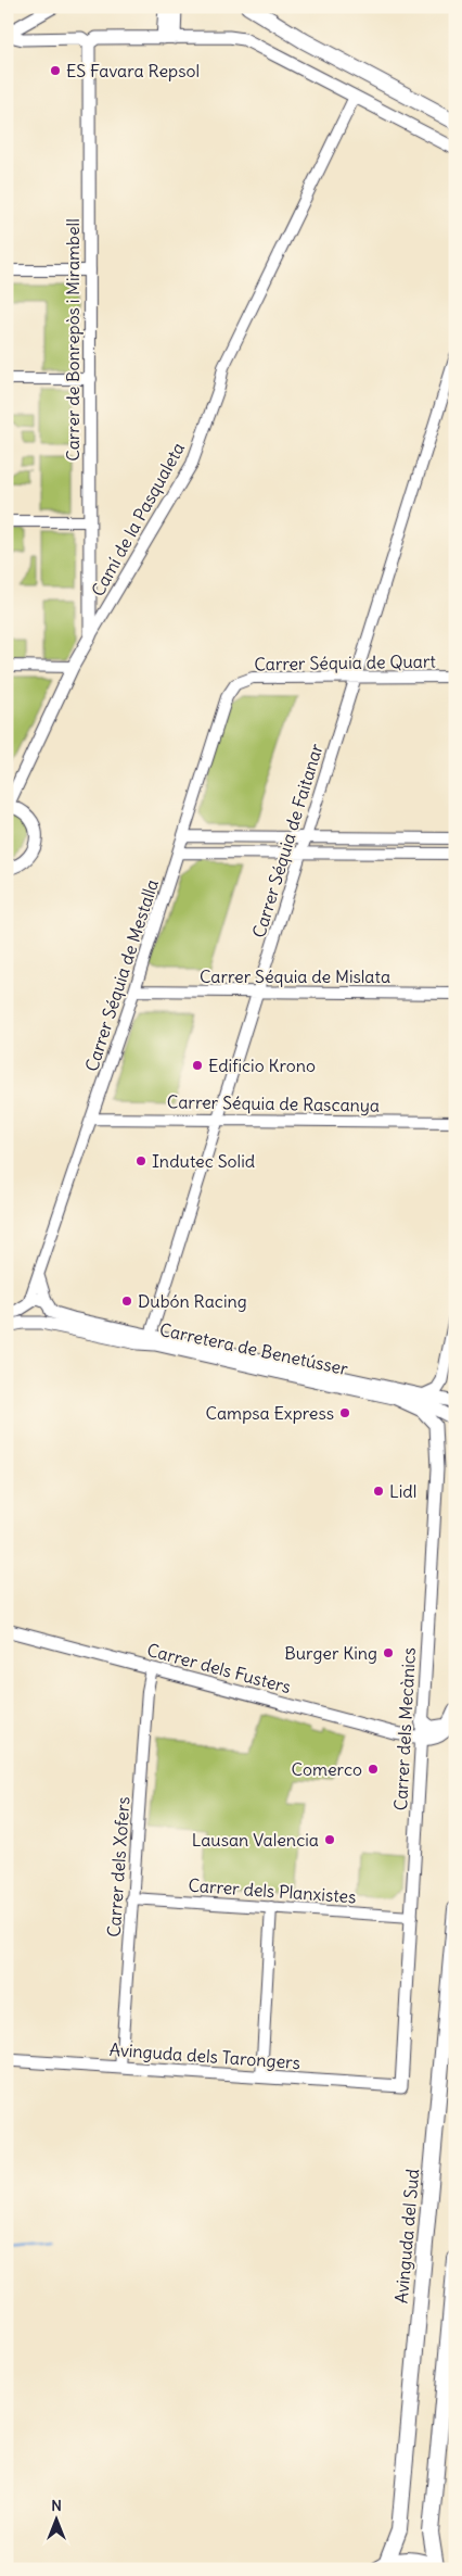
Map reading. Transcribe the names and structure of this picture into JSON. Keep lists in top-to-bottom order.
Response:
{
  "streets": {
    "main road": ["Avinguda del Sud"],
    "street": [
      "Carrer de Bonrepòs i Mirambell",
      "Camí de la Pasqualeta",
      "Carrer Séquia de Quart",
      "Carrer Séquia de Faitanar",
      "Carrer Séquia de Mestalla",
      "Carrer Séquia de Mislata",
      "Carrer Séquia de Rascanya",
      "Carretera de Benetússer",
      "Carrer dels Fusters",
      "Carrer dels Mecànics",
      "Carrer dels Xofers",
      "Carrer dels Planxistes",
      "Avinguda dels Tarongers"
    ]
  },
  "crossings": [
    ["Carrer de Bonrepòs i Mirambell", "Camí de la Pasqualeta"],
    ["Carrer Séquia de Quart", "Carrer Séquia de Faitanar"],
    ["Carrer Séquia de Quart", "Carrer Séquia de Mestalla"],
    ["Carrer Séquia de Faitanar", "Carrer Séquia de Mislata"],
    ["Carrer Séquia de Faitanar", "Carrer Séquia de Rascanya"],
    ["Carrer Séquia de Faitanar", "Carretera de Benetússer"],
    ["Carrer Séquia de Mestalla", "Carrer Séquia de Mislata"],
    ["Carrer Séquia de Mestalla", "Carrer Séquia de Rascanya"],
    ["Carrer Séquia de Mestalla", "Carretera de Benetússer"],
    ["Carretera de Benetússer", "Carrer dels Mecànics"],
    ["Carrer dels Fusters", "Carrer dels Mecànics"],
    ["Carrer dels Fusters", "Carrer dels Xofers"],
    ["Carrer dels Mecànics", "Carrer dels Planxistes"],
    ["Carrer dels Mecànics", "Avinguda dels Tarongers"],
    ["Carrer dels Xofers", "Carrer dels Planxistes"],
    ["Carrer dels Xofers", "Avinguda dels Tarongers"]
  ],
  "places": [
    "ES Favara Repsol",
    "Edificio Krono",
    "Indutec Solid",
    "Dubón Racing",
    "Campsa Express",
    "Lidl",
    "Burger King",
    "Comerco",
    "Lausan Valencia"
  ],
  "north": "top"
}
